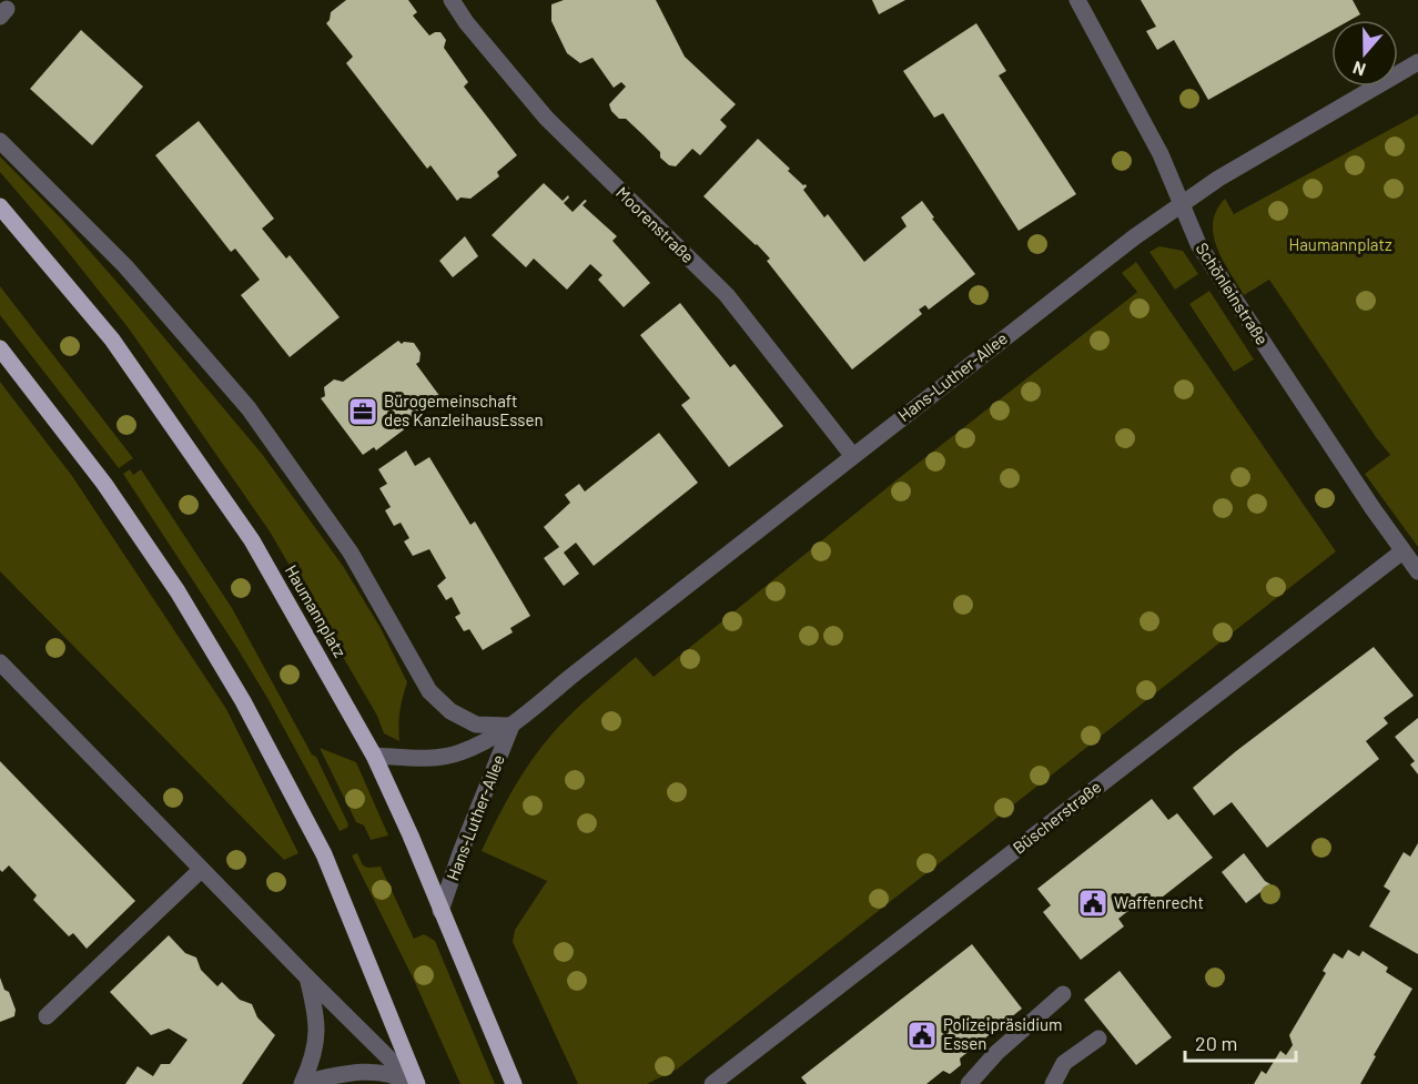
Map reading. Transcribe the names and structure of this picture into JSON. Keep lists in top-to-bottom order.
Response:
{
  "streets": {
    "main road": ["Haumannplatz"],
    "street": [
      "Moorenstraße",
      "Schönleinstraße",
      "Hans-Luther-Allee",
      "Büscherstraße"
    ]
  },
  "crossings": [
    ["Moorenstraße", "Hans-Luther-Allee"],
    ["Schönleinstraße", "Hans-Luther-Allee"],
    ["Schönleinstraße", "Büscherstraße"],
    ["Hans-Luther-Allee", "Haumannplatz"]
  ],
  "parks": ["Haumannplatz"],
  "places": {
    "office": ["Bürogemeinschaft des KanzleihausEssen"],
    "public building": ["Waffenrecht", "Polizeipräsidium Essen"]
  },
  "scale_bar": "20 m",
  "north": "bottom"
}
